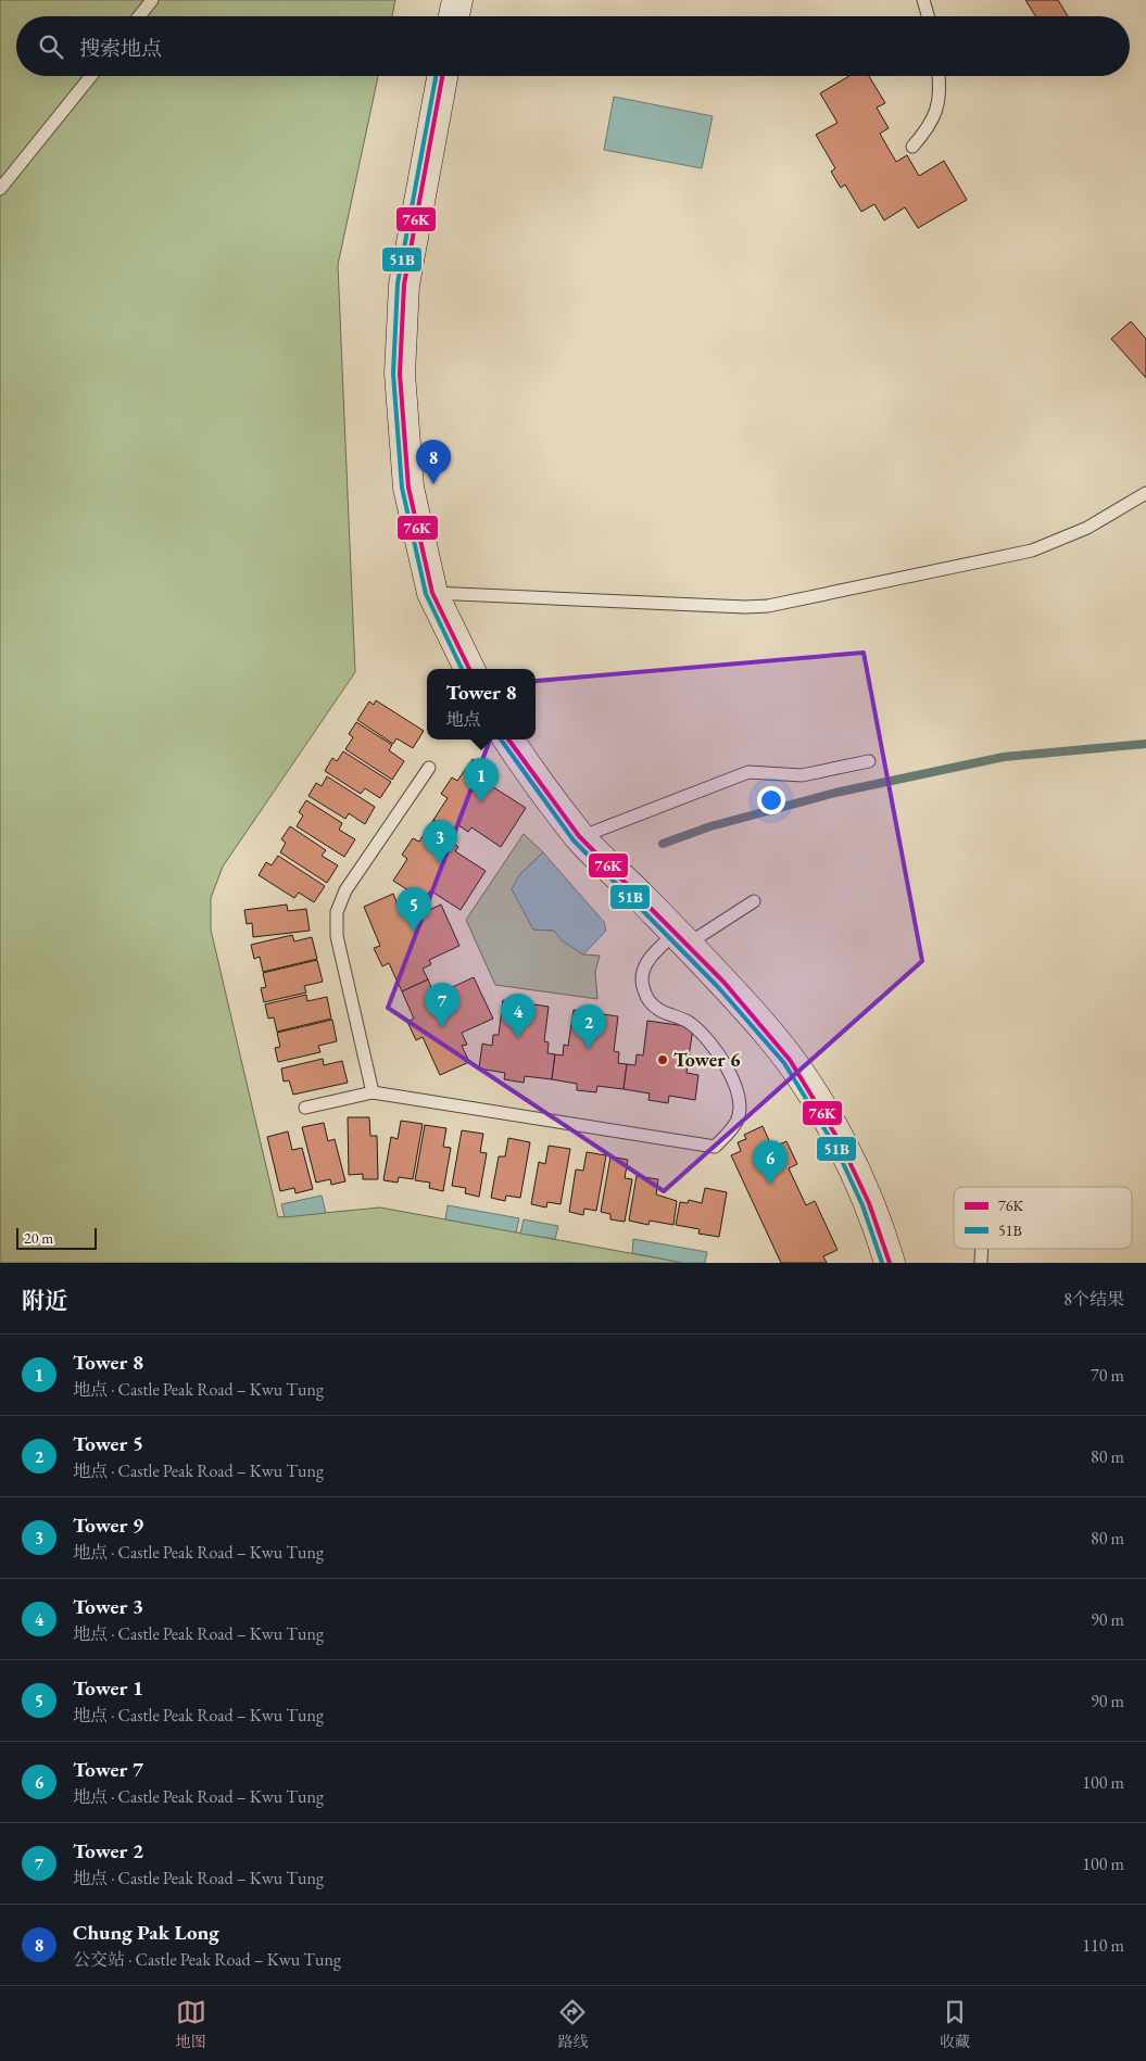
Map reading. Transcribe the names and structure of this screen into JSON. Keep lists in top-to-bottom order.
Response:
{
  "places": ["Tower 6"],
  "lines": ["transit line 76K", "transit line 51B"],
  "legend": ["76K", "51B"],
  "scale_bar": "20 m",
  "page": {
    "search": "搜索地点",
    "pins": [
      "8",
      "1",
      "3",
      "5",
      "7",
      "4",
      "2",
      "6"
    ],
    "popup": ["Tower 8", "地点"],
    "scale": "20 m",
    "heading": ["附近", "8个结果"],
    "list": [
      {
        "mark": "1",
        "name": "Tower 8",
        "note": "地点 · Castle Peak Road – Kwu Tung",
        "value": "70 m"
      },
      {
        "mark": "2",
        "name": "Tower 5",
        "note": "地点 · Castle Peak Road – Kwu Tung",
        "value": "80 m"
      },
      {
        "mark": "3",
        "name": "Tower 9",
        "note": "地点 · Castle Peak Road – Kwu Tung",
        "value": "80 m"
      },
      {
        "mark": "4",
        "name": "Tower 3",
        "note": "地点 · Castle Peak Road – Kwu Tung",
        "value": "90 m"
      },
      {
        "mark": "5",
        "name": "Tower 1",
        "note": "地点 · Castle Peak Road – Kwu Tung",
        "value": "90 m"
      },
      {
        "mark": "6",
        "name": "Tower 7",
        "note": "地点 · Castle Peak Road – Kwu Tung",
        "value": "100 m"
      },
      {
        "mark": "7",
        "name": "Tower 2",
        "note": "地点 · Castle Peak Road – Kwu Tung",
        "value": "100 m"
      },
      {
        "mark": "8",
        "name": "Chung Pak Long",
        "note": "公交站 · Castle Peak Road – Kwu Tung",
        "value": "110 m"
      }
    ],
    "nav": ["地图", "路线", "收藏"]
  }
}
